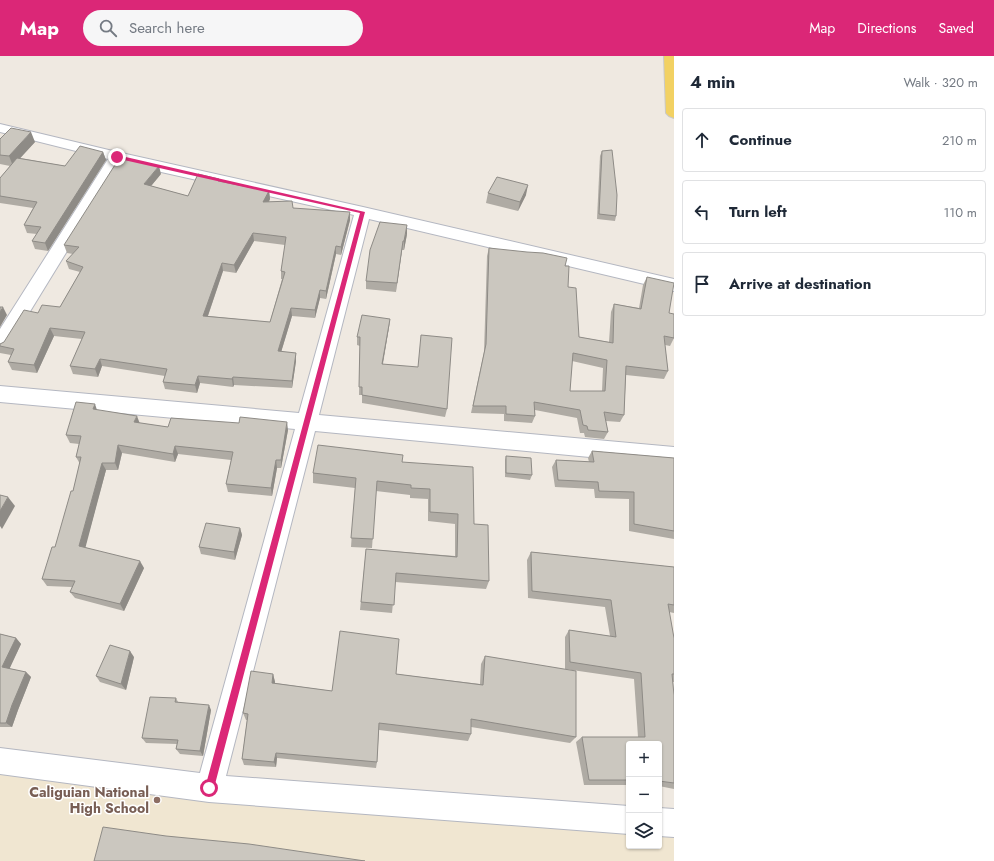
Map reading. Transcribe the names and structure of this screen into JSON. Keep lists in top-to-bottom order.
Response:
{
  "places": ["Caliguian National High School"],
  "page": {
    "header": "Map",
    "search": "Search here",
    "nav": ["Map", "Directions", "Saved"],
    "heading": ["4 min", "Walk · 320 m"],
    "list": [
      ["Continue", "210 m"],
      ["Turn left", "110 m"],
      "Arrive at destination"
    ],
    "map_buttons": ["+", "−"]
  }
}
